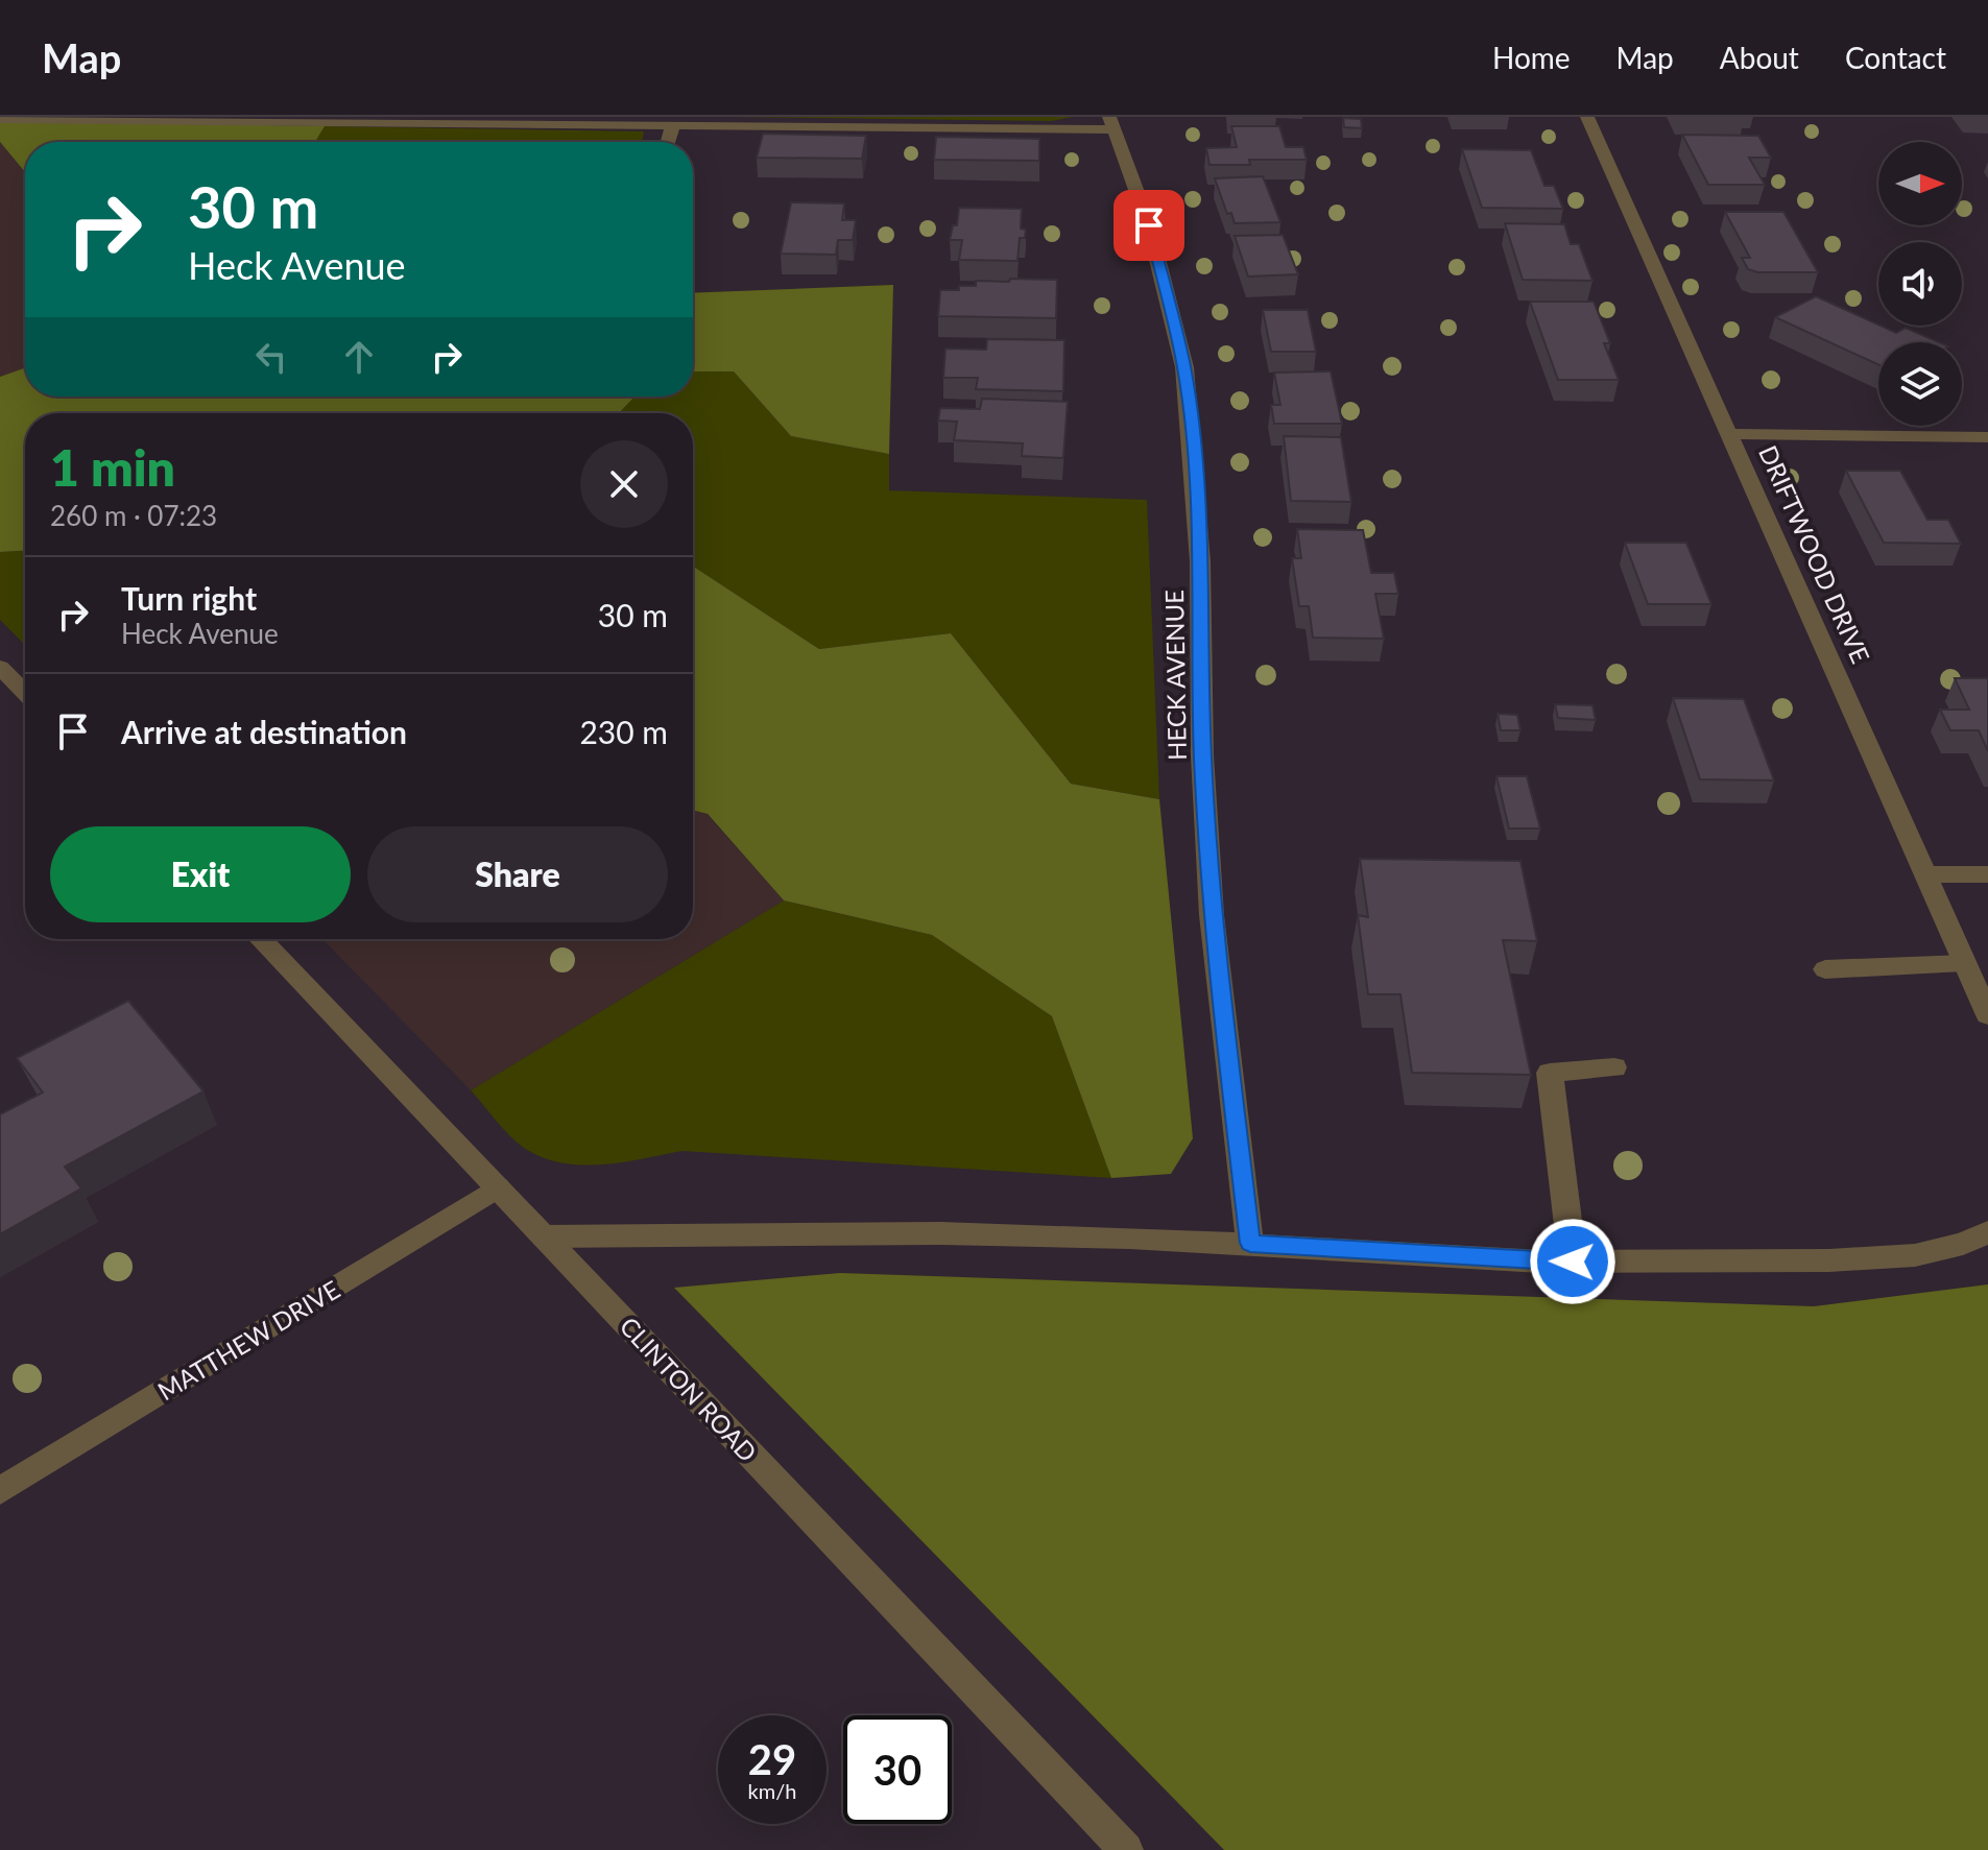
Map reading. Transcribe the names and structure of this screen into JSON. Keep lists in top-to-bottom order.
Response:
{
  "streets": {
    "street": [
      "DRIFTWOOD DRIVE",
      "HECK AVENUE",
      "MATTHEW DRIVE",
      "CLINTON ROAD"
    ]
  },
  "crossings": [
    ["MATTHEW DRIVE", "CLINTON ROAD"]
  ],
  "north": "right",
  "page": {
    "header": "Map",
    "nav": [
      "Home",
      "Map",
      "About",
      "Contact"
    ],
    "turn": ["30 m", "Heck Avenue"],
    "heading": ["1 min", "260 m · 07:23"],
    "list": [
      {
        "name": "Turn right",
        "note": "Heck Avenue",
        "value": "30 m"
      },
      {
        "name": "Arrive at destination",
        "value": "230 m"
      }
    ],
    "buttons": ["Exit", "Share"],
    "speed": "29 km/h",
    "limit": "30"
  }
}
